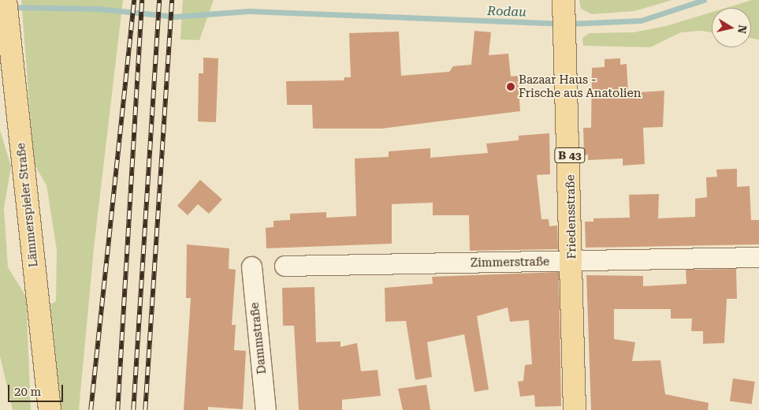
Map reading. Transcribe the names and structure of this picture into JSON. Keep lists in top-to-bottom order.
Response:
{
  "streets": {
    "main road": ["B 43", "Lämmerspieler Straße", "Friedensstraße"],
    "street": ["Zimmerstraße", "Dammstraße"]
  },
  "crossings": [
    ["Friedensstraße", "Zimmerstraße"]
  ],
  "water": ["Rodau"],
  "places": ["Bazaar Haus - Frische aus Anatolien"],
  "scale_bar": "20 m",
  "north": "right"
}
